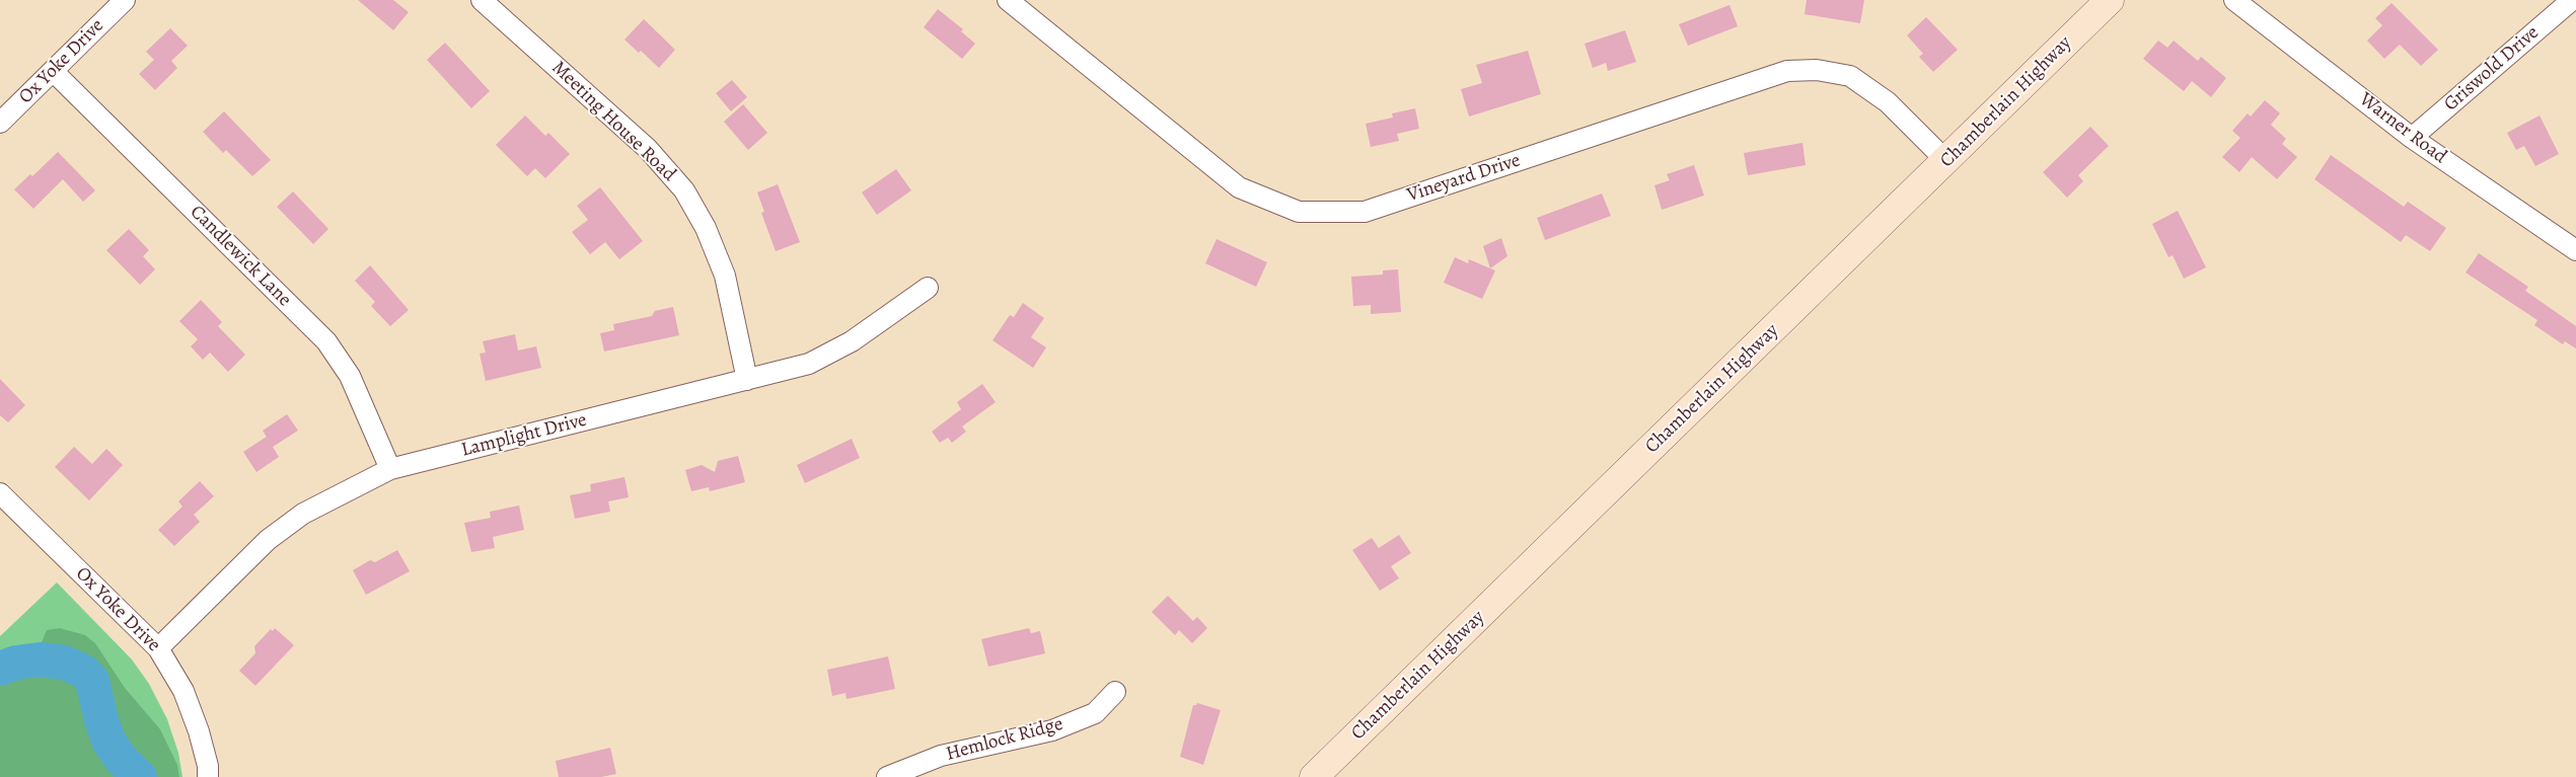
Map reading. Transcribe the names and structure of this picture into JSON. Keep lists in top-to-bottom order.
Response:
{
  "streets": {
    "main road": ["Chamberlain Highway"],
    "street": [
      "Ox Yoke Drive",
      "Griswold Drive",
      "Meeting House Road",
      "Warner Road",
      "Vineyard Drive",
      "Candlewick Lane",
      "Lamplight Drive",
      "Hemlock Ridge"
    ]
  },
  "crossings": [
    ["Ox Yoke Drive", "Candlewick Lane"],
    ["Ox Yoke Drive", "Lamplight Drive"],
    ["Griswold Drive", "Warner Road"],
    ["Chamberlain Highway", "Vineyard Drive"],
    ["Meeting House Road", "Lamplight Drive"],
    ["Candlewick Lane", "Lamplight Drive"]
  ]
}
